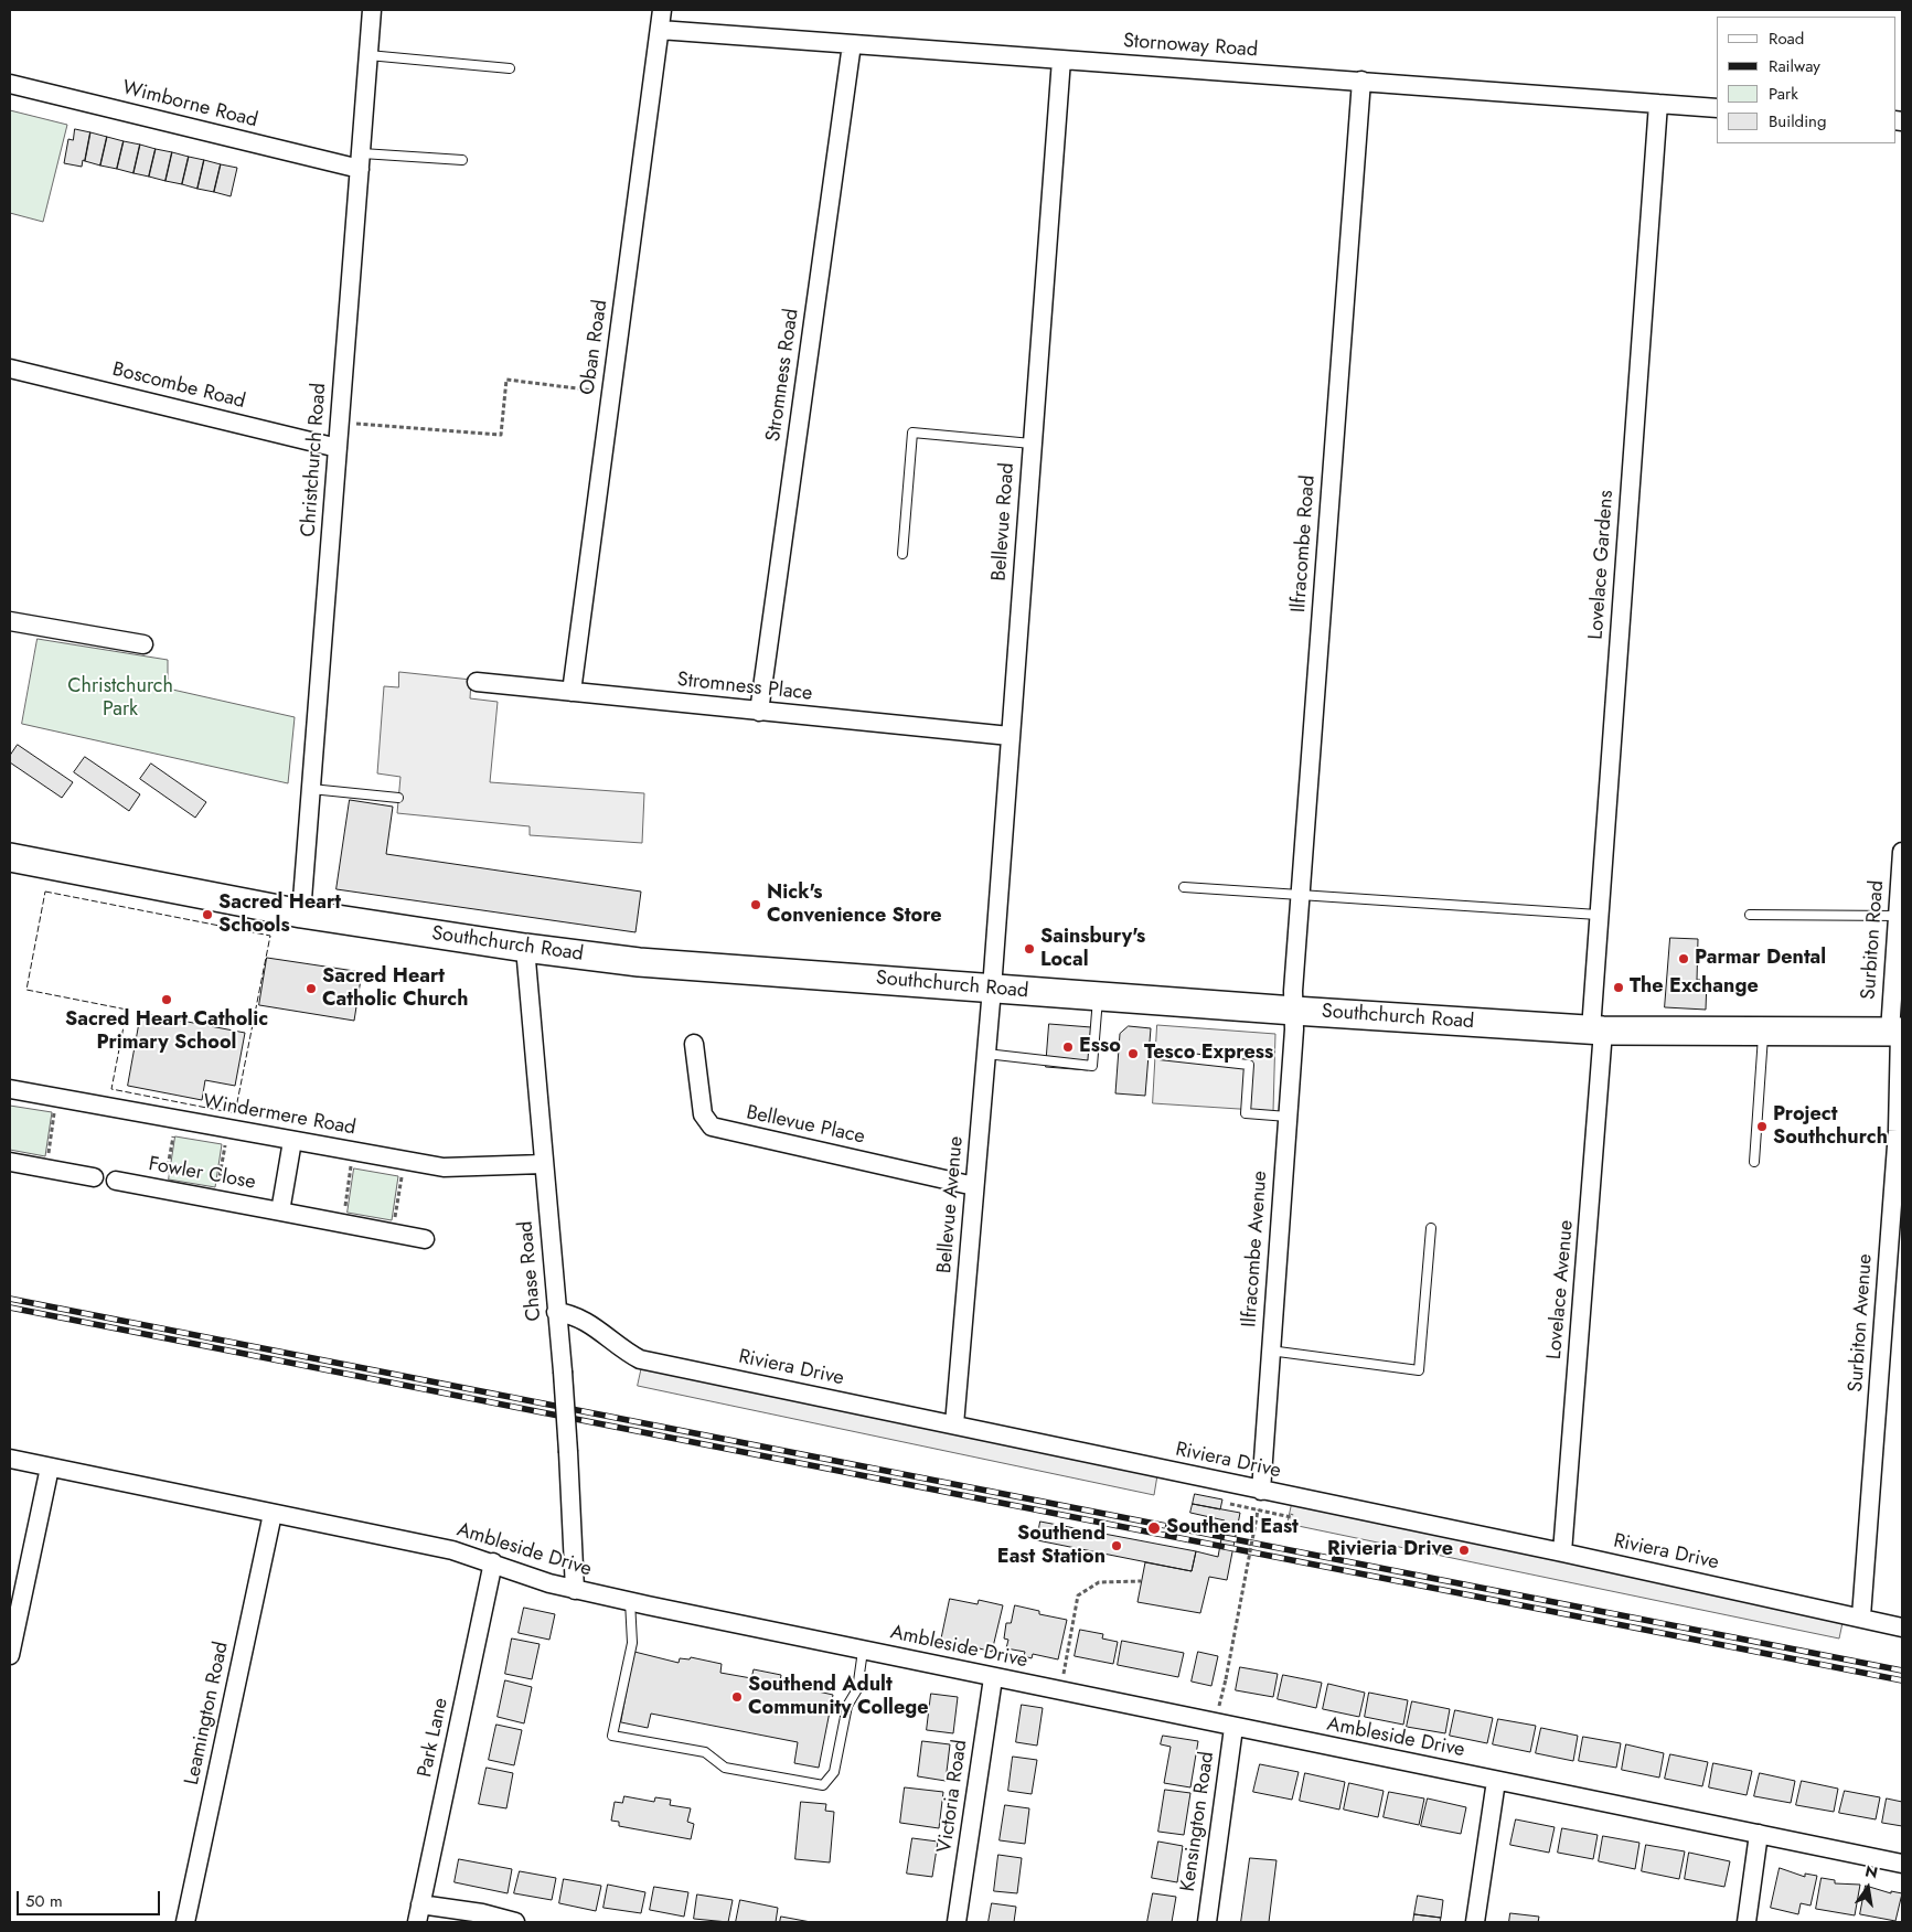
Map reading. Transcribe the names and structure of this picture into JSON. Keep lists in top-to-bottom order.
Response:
{
  "streets": {
    "main road": ["Southchurch Road"],
    "street": [
      "Stornoway Road",
      "Wimborne Road",
      "Oban Road",
      "Stromness Road",
      "Boscombe Road",
      "Christchurch Road",
      "Bellevue Road",
      "Ilfracombe Road",
      "Lovelace Gardens",
      "Stromness Place",
      "Surbiton Road",
      "Windermere Road",
      "Bellevue Place",
      "Fowler Close",
      "Bellevue Avenue",
      "Ilfracombe Avenue",
      "Chase Road",
      "Lovelace Avenue",
      "Surbiton Avenue",
      "Riviera Drive",
      "Ambleside Drive",
      "Leamington Road",
      "Park Lane",
      "Victoria Road",
      "Kensington Road"
    ]
  },
  "crossings": [
    ["Stornoway Road", "Oban Road"],
    ["Stornoway Road", "Stromness Road"],
    ["Stornoway Road", "Bellevue Road"],
    ["Stornoway Road", "Ilfracombe Road"],
    ["Stornoway Road", "Lovelace Gardens"],
    ["Wimborne Road", "Christchurch Road"],
    ["Oban Road", "Stromness Place"],
    ["Stromness Road", "Stromness Place"],
    ["Boscombe Road", "Christchurch Road"],
    ["Christchurch Road", "Southchurch Road"],
    ["Bellevue Road", "Stromness Place"],
    ["Bellevue Road", "Southchurch Road"],
    ["Bellevue Road", "Bellevue Avenue"],
    ["Ilfracombe Road", "Southchurch Road"],
    ["Ilfracombe Road", "Ilfracombe Avenue"],
    ["Lovelace Gardens", "Southchurch Road"],
    ["Lovelace Gardens", "Lovelace Avenue"],
    ["Surbiton Road", "Southchurch Road"],
    ["Surbiton Road", "Surbiton Avenue"],
    ["Southchurch Road", "Bellevue Avenue"],
    ["Southchurch Road", "Ilfracombe Avenue"],
    ["Southchurch Road", "Chase Road"],
    ["Southchurch Road", "Lovelace Avenue"],
    ["Southchurch Road", "Surbiton Avenue"],
    ["Windermere Road", "Chase Road"],
    ["Bellevue Place", "Bellevue Avenue"],
    ["Bellevue Avenue", "Riviera Drive"],
    ["Ilfracombe Avenue", "Riviera Drive"],
    ["Chase Road", "Riviera Drive"],
    ["Chase Road", "Ambleside Drive"],
    ["Lovelace Avenue", "Riviera Drive"],
    ["Surbiton Avenue", "Riviera Drive"],
    ["Ambleside Drive", "Leamington Road"],
    ["Ambleside Drive", "Park Lane"],
    ["Ambleside Drive", "Victoria Road"],
    ["Ambleside Drive", "Kensington Road"]
  ],
  "parks": ["Christchurch Park"],
  "places": [
    "Nick's Convenience Store",
    "Sacred Heart Schools",
    "Sainsbury's Local",
    "Parmar Dental",
    "The Exchange",
    "Sacred Heart Catholic Church",
    "Sacred Heart Catholic Primary School",
    "Esso",
    "Tesco Express",
    "Project Southchurch",
    "Southend East",
    "Southend East Station",
    "Rivieria Drive",
    "Southend Adult Community College"
  ],
  "legend": [
    "Road",
    "Railway",
    "Park",
    "Building"
  ],
  "scale_bar": "50 m",
  "north": "top"
}
